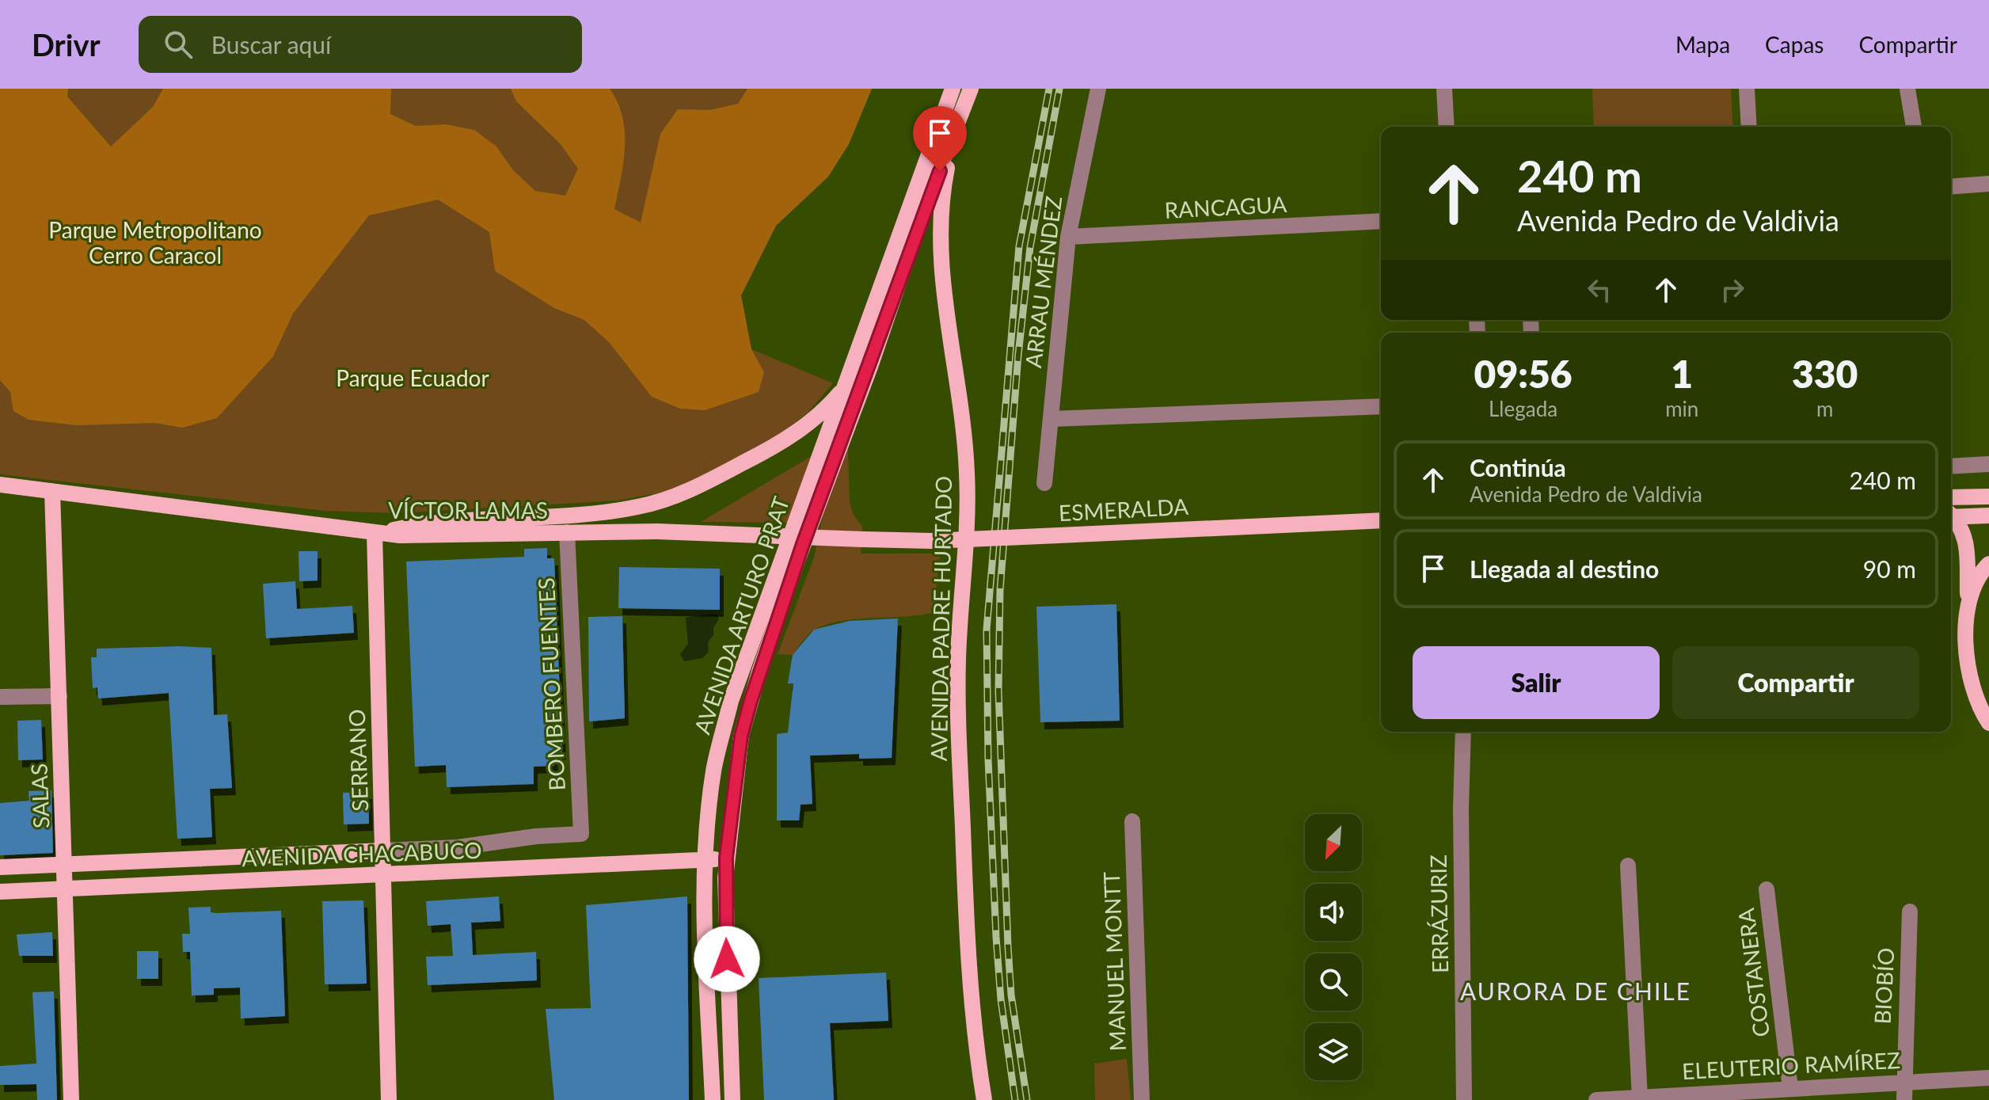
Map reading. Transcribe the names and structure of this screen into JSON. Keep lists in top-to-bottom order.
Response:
{
  "streets": {
    "main road": [
      "ESMERALDA",
      "VÍCTOR LAMAS",
      "AVENIDA ARTURO PRAT",
      "AVENIDA PADRE HURTADO",
      "SERRANO",
      "SALAS",
      "AVENIDA CHACABUCO"
    ],
    "street": [
      "RANCAGUA",
      "ARRAU MÉNDEZ",
      "BOMBERO FUENTES",
      "ERRÁZURIZ",
      "MANUEL MONTT",
      "COSTANERA",
      "BIOBÍO",
      "ELEUTERIO RAMÍREZ"
    ]
  },
  "crossings": [
    ["RANCAGUA", "ARRAU MÉNDEZ"],
    ["ESMERALDA", "VÍCTOR LAMAS"],
    ["VÍCTOR LAMAS", "BOMBERO FUENTES"],
    ["VÍCTOR LAMAS", "SERRANO"],
    ["VÍCTOR LAMAS", "SALAS"],
    ["AVENIDA ARTURO PRAT", "AVENIDA PADRE HURTADO"],
    ["AVENIDA ARTURO PRAT", "AVENIDA CHACABUCO"],
    ["BOMBERO FUENTES", "AVENIDA CHACABUCO"],
    ["SERRANO", "AVENIDA CHACABUCO"],
    ["SALAS", "AVENIDA CHACABUCO"],
    ["COSTANERA", "ELEUTERIO RAMÍREZ"],
    ["BIOBÍO", "ELEUTERIO RAMÍREZ"]
  ],
  "districts": ["AURORA DE CHILE"],
  "parks": ["Parque Metropolitano Cerro Caracol", "Parque Ecuador"],
  "north": "bottom left",
  "page": {
    "header": "Drivr",
    "search": "Buscar aquí",
    "nav": ["Mapa", "Capas", "Compartir"],
    "turn": ["240 m", "Avenida Pedro de Valdivia"],
    "eta": [
      "09:56",
      "Llegada",
      "1",
      "min",
      "330",
      "m"
    ],
    "list": [
      {
        "name": "Continúa",
        "note": "Avenida Pedro de Valdivia",
        "value": "240 m"
      },
      {
        "name": "Llegada al destino",
        "value": "90 m"
      }
    ],
    "buttons": ["Salir", "Compartir"]
  }
}
